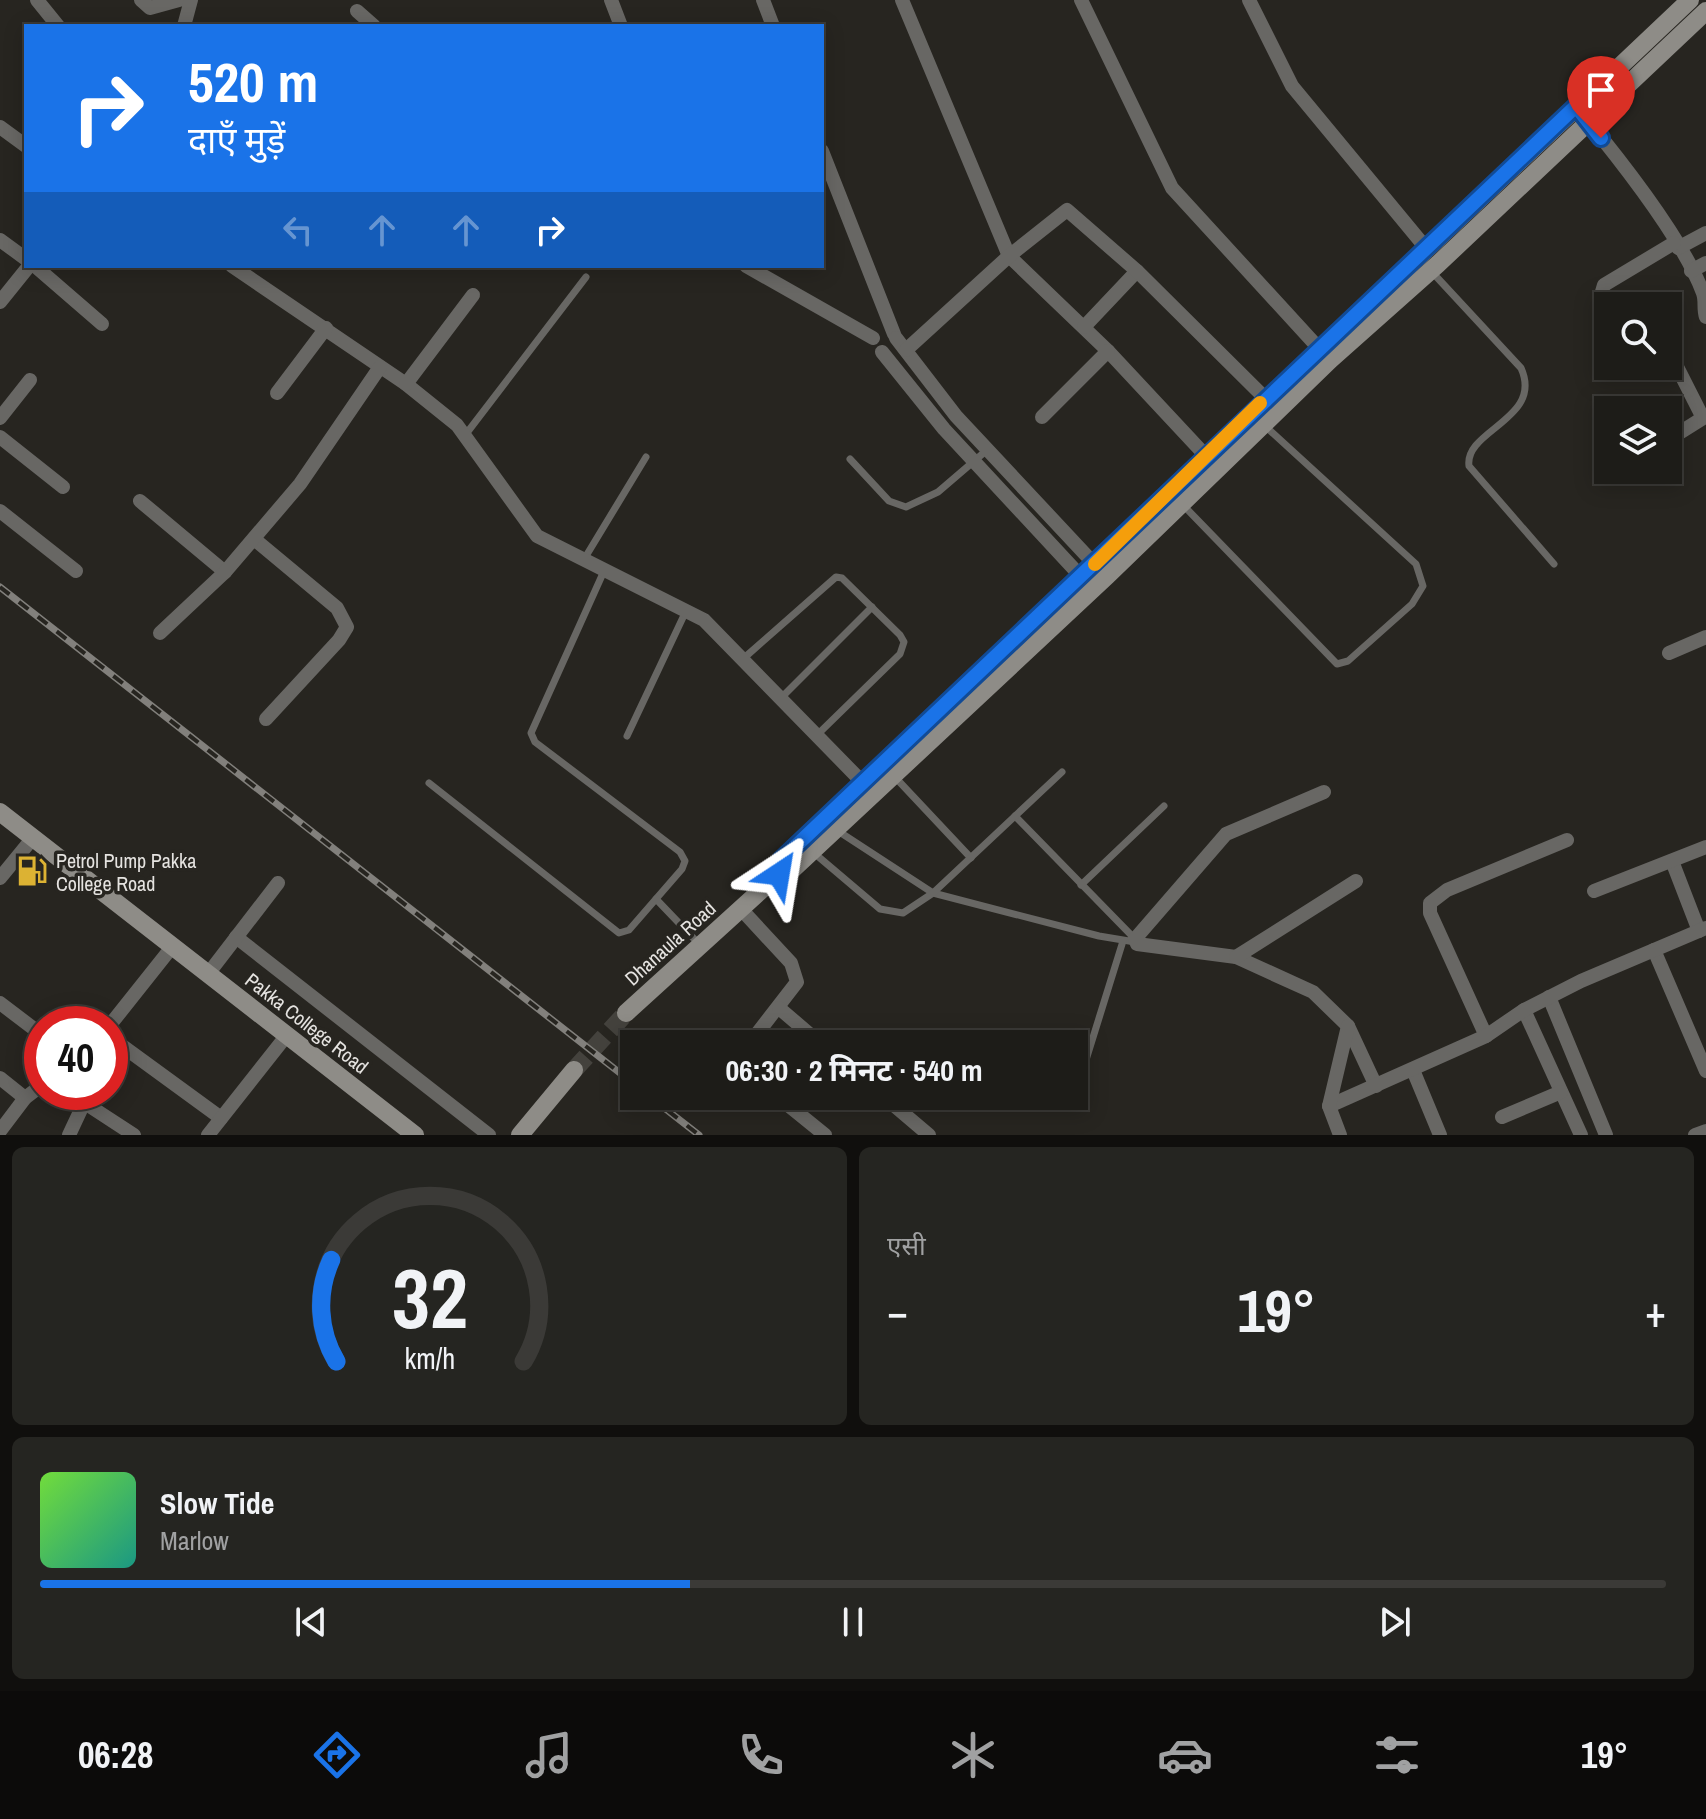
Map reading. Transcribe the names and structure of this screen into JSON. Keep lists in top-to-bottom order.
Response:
{
  "streets": {
    "street": ["Dhanaula Road", "Pakka College Road"]
  },
  "places": {
    "fuel station": ["Petrol Pump Pakka College Road"]
  },
  "page": {
    "turn": ["520 m", "दाएँ मुड़ें"],
    "limit": "40",
    "trip": "06:30 · 2 मिनट · 540 m",
    "tile": "एसी",
    "heat": ["−", "19°", "+"],
    "song": ["Slow Tide", "Marlow"],
    "tabs": ["06:28", "19°"],
    "gauge": ["32", "km/h"]
  }
}
